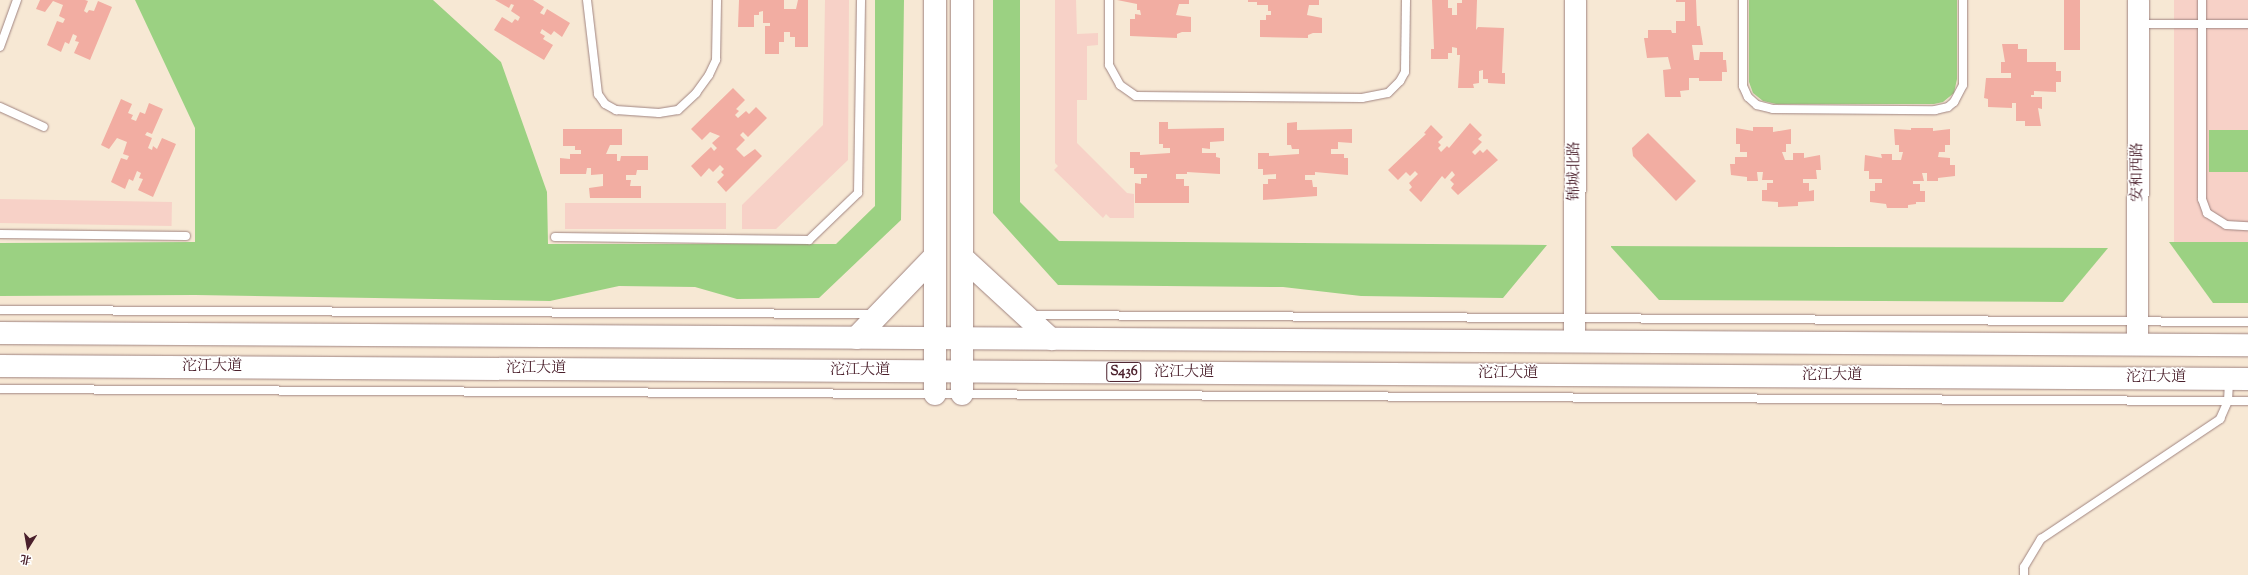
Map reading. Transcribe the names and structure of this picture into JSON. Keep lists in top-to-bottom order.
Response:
{
  "streets": {
    "main road": ["沱江大道", "S436"],
    "street": ["锦城北路", "安和西路"]
  },
  "crossings": [
    ["锦城北路", "S436"],
    ["安和西路", "S436"]
  ],
  "north": "bottom"
}
